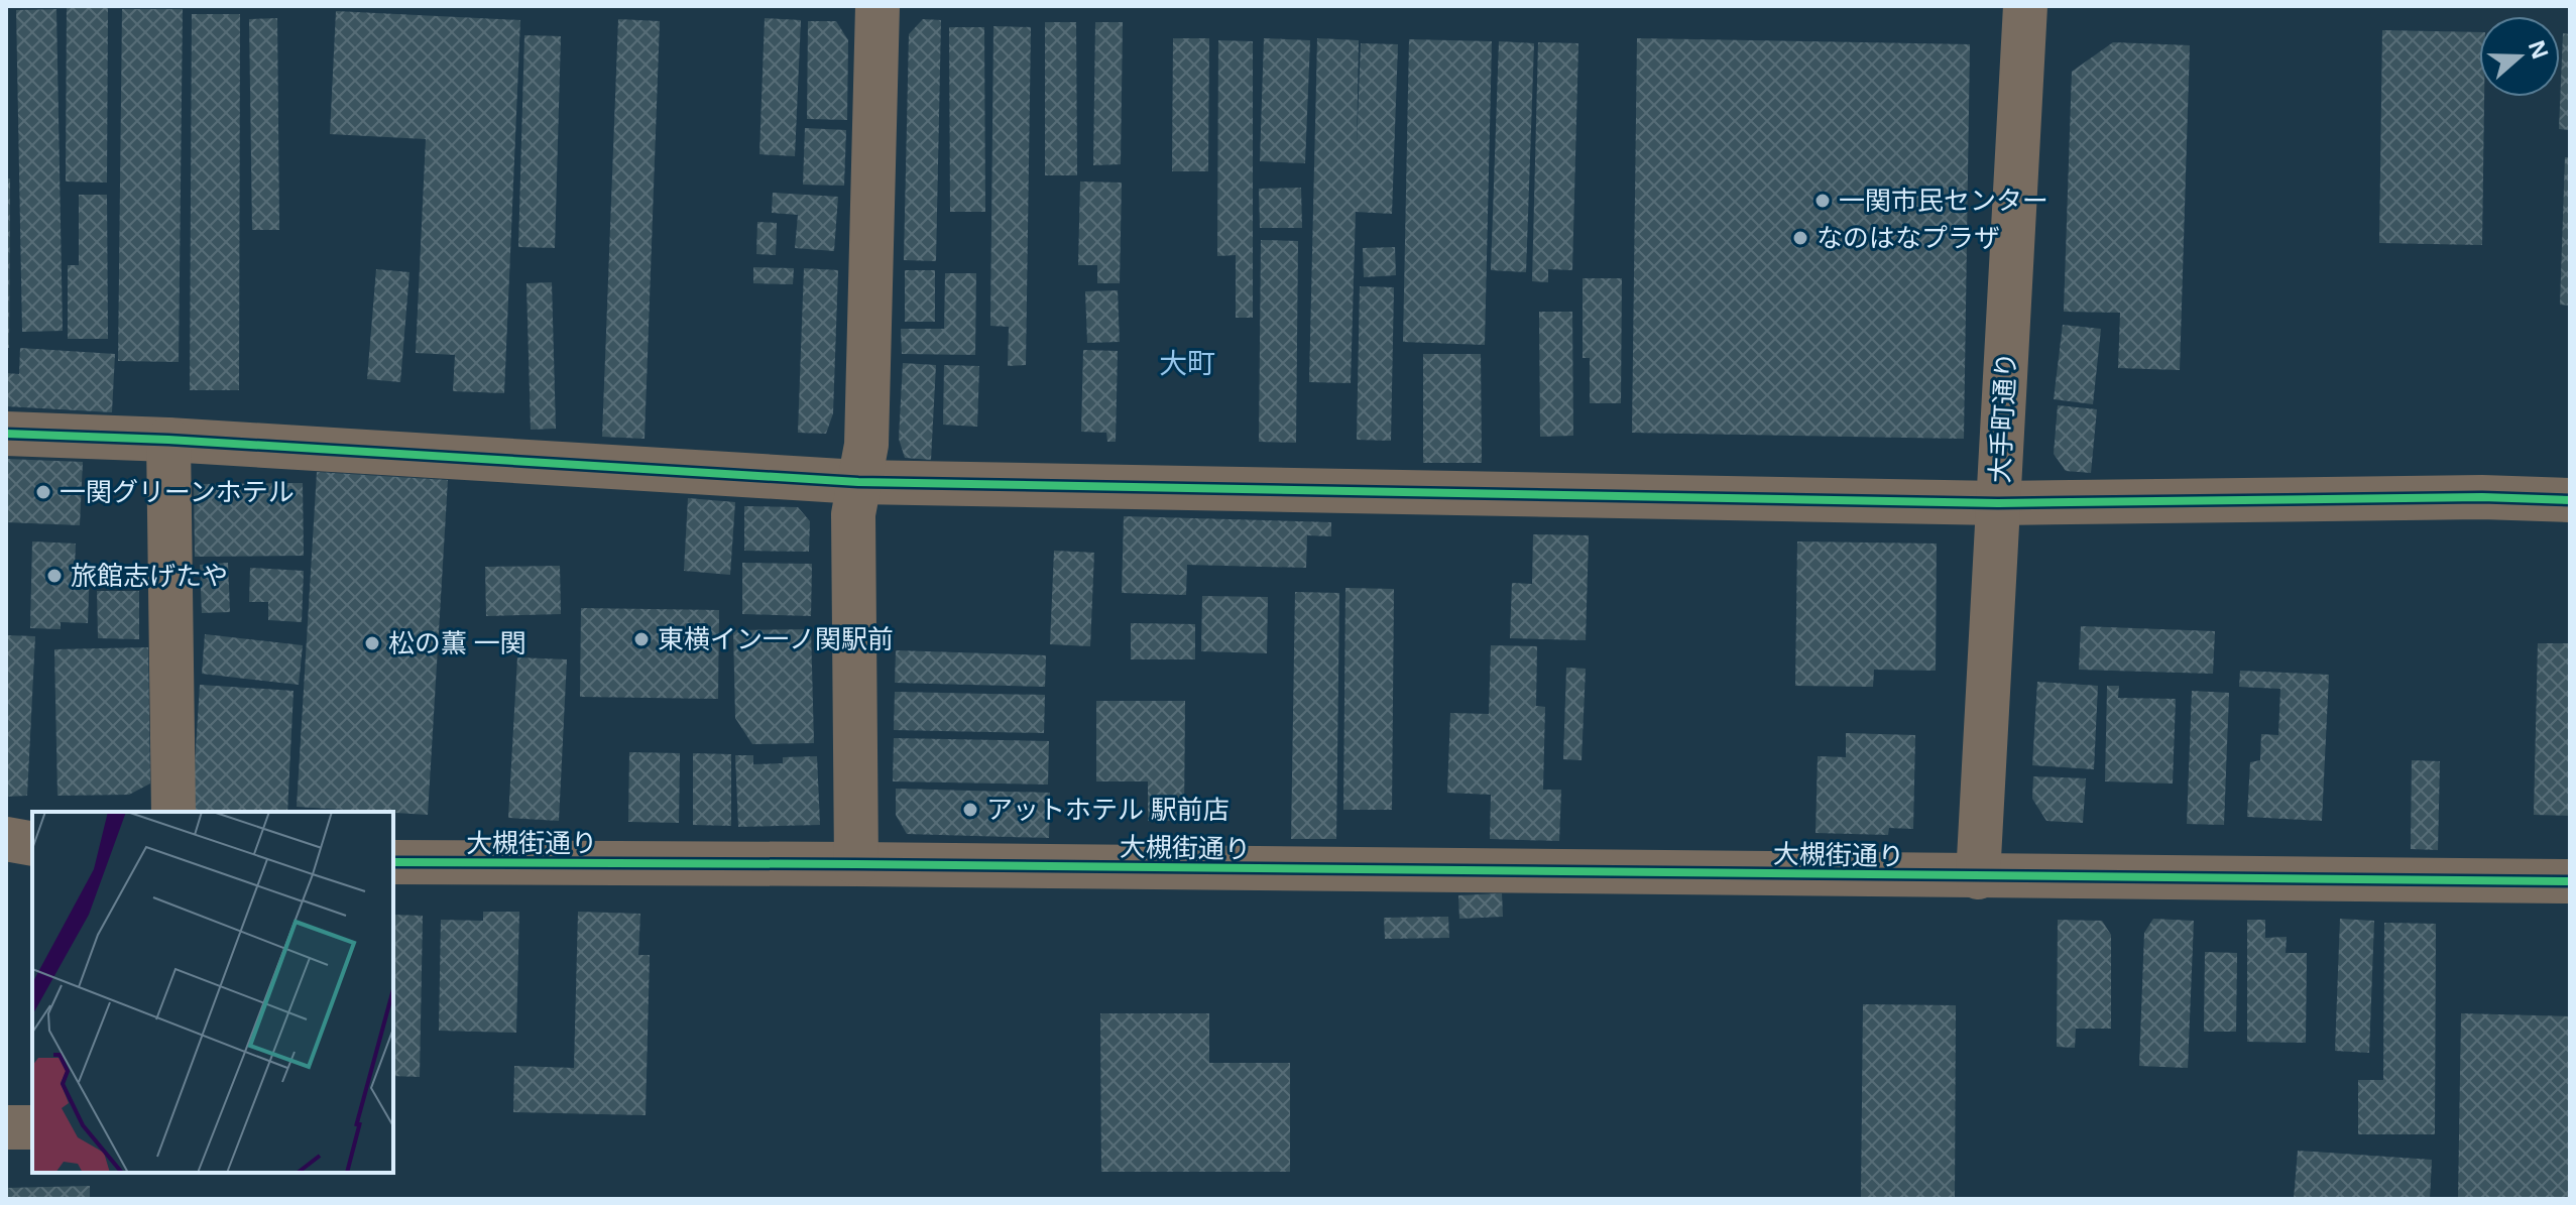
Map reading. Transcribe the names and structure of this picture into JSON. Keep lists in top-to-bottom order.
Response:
{
  "streets": {
    "street": ["大手町通り", "大槻街通り"]
  },
  "crossings": [
    ["大手町通り", "大槻街通り"]
  ],
  "districts": ["大町"],
  "places": [
    "一関市民センター",
    "なのはなプラザ",
    "一関グリーンホテル",
    "旅館志げたや",
    "東横イン一ノ関駅前",
    "松の薫 一関",
    "アットホテル 駅前店"
  ],
  "north": "right"
}
